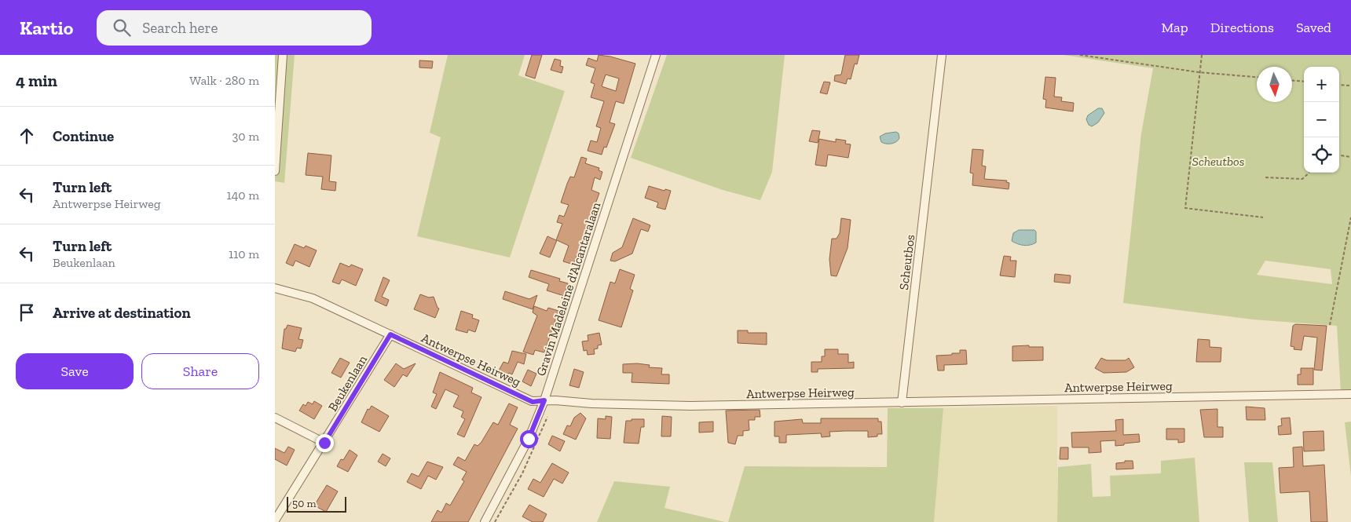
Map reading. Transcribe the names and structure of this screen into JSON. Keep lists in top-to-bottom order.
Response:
{
  "streets": {
    "street": [
      "Scheutbos",
      "Gravin Madeleine d'Alcantaralaan",
      "Antwerpse Heirweg",
      "Beukenlaan"
    ]
  },
  "crossings": [
    ["Scheutbos", "Antwerpse Heirweg"],
    ["Gravin Madeleine d'Alcantaralaan", "Antwerpse Heirweg"],
    ["Antwerpse Heirweg", "Beukenlaan"]
  ],
  "parks": ["Scheutbos"],
  "scale_bar": "50 m",
  "north": "bottom",
  "page": {
    "header": "Kartio",
    "search": "Search here",
    "nav": ["Map", "Directions", "Saved"],
    "heading": ["4 min", "Walk · 280 m"],
    "map_buttons": ["+", "−"],
    "list": [
      ["Continue", "30 m"],
      ["Turn left", "Antwerpse Heirweg", "140 m"],
      ["Turn left", "Beukenlaan", "110 m"],
      "Arrive at destination"
    ],
    "buttons": ["Save", "Share"],
    "scale": "50 m"
  }
}
